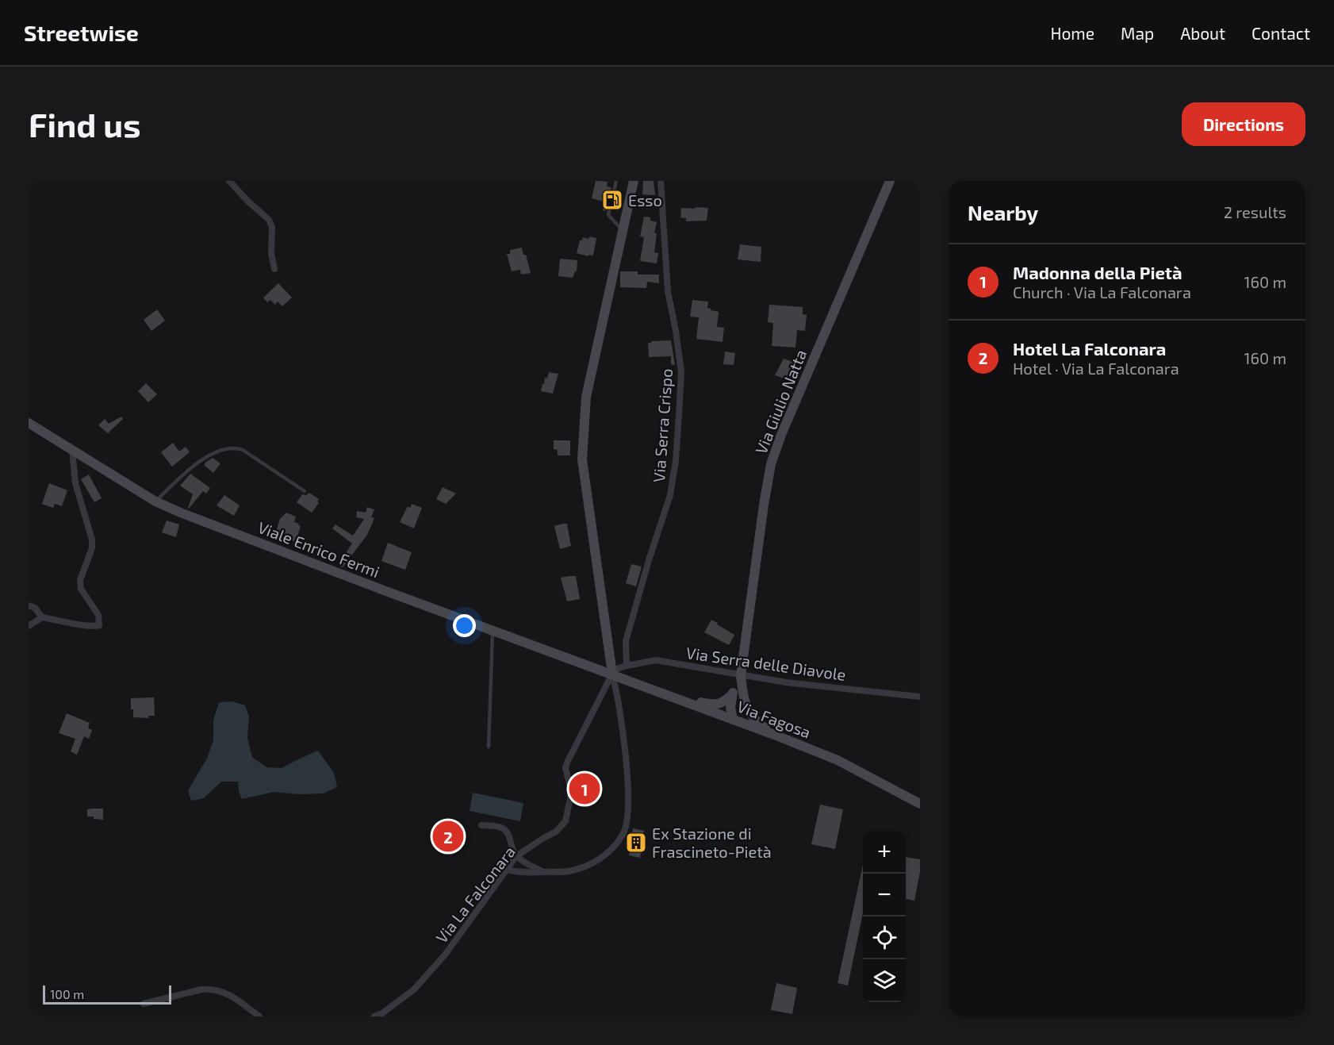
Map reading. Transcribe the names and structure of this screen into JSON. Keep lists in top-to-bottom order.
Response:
{
  "streets": {
    "street": [
      "Via Giulio Natta",
      "Via Serra Crispo",
      "Viale Enrico Fermi",
      "Via Serra delle Diavole",
      "Via Fagosa",
      "Via La Falconara"
    ]
  },
  "crossings": [
    ["Via Giulio Natta", "Via Serra delle Diavole"],
    ["Via Serra Crispo", "Via Serra delle Diavole"],
    ["Viale Enrico Fermi", "Via Serra delle Diavole"],
    ["Viale Enrico Fermi", "Via Fagosa"],
    ["Viale Enrico Fermi", "Via La Falconara"],
    ["Via Serra delle Diavole", "Via Fagosa"],
    ["Via Serra delle Diavole", "Via La Falconara"],
    ["Via Fagosa", "Via La Falconara"]
  ],
  "places": {
    "fuel station": ["Esso"],
    "building": ["Ex Stazione di Frascineto-Pietà"]
  },
  "scale_bar": "100 m",
  "page": {
    "header": "Streetwise",
    "nav": [
      "Home",
      "Map",
      "About",
      "Contact"
    ],
    "buttons": "Directions",
    "title": "Find us",
    "heading": ["Nearby", "2 results"],
    "list": [
      {
        "mark": "1",
        "name": "Madonna della Pietà",
        "note": "Church · Via La Falconara",
        "value": "160 m"
      },
      {
        "mark": "2",
        "name": "Hotel La Falconara",
        "note": "Hotel · Via La Falconara",
        "value": "160 m"
      }
    ],
    "pins": ["1", "2"],
    "map_buttons": ["+", "−"],
    "scale": "100 m"
  }
}
